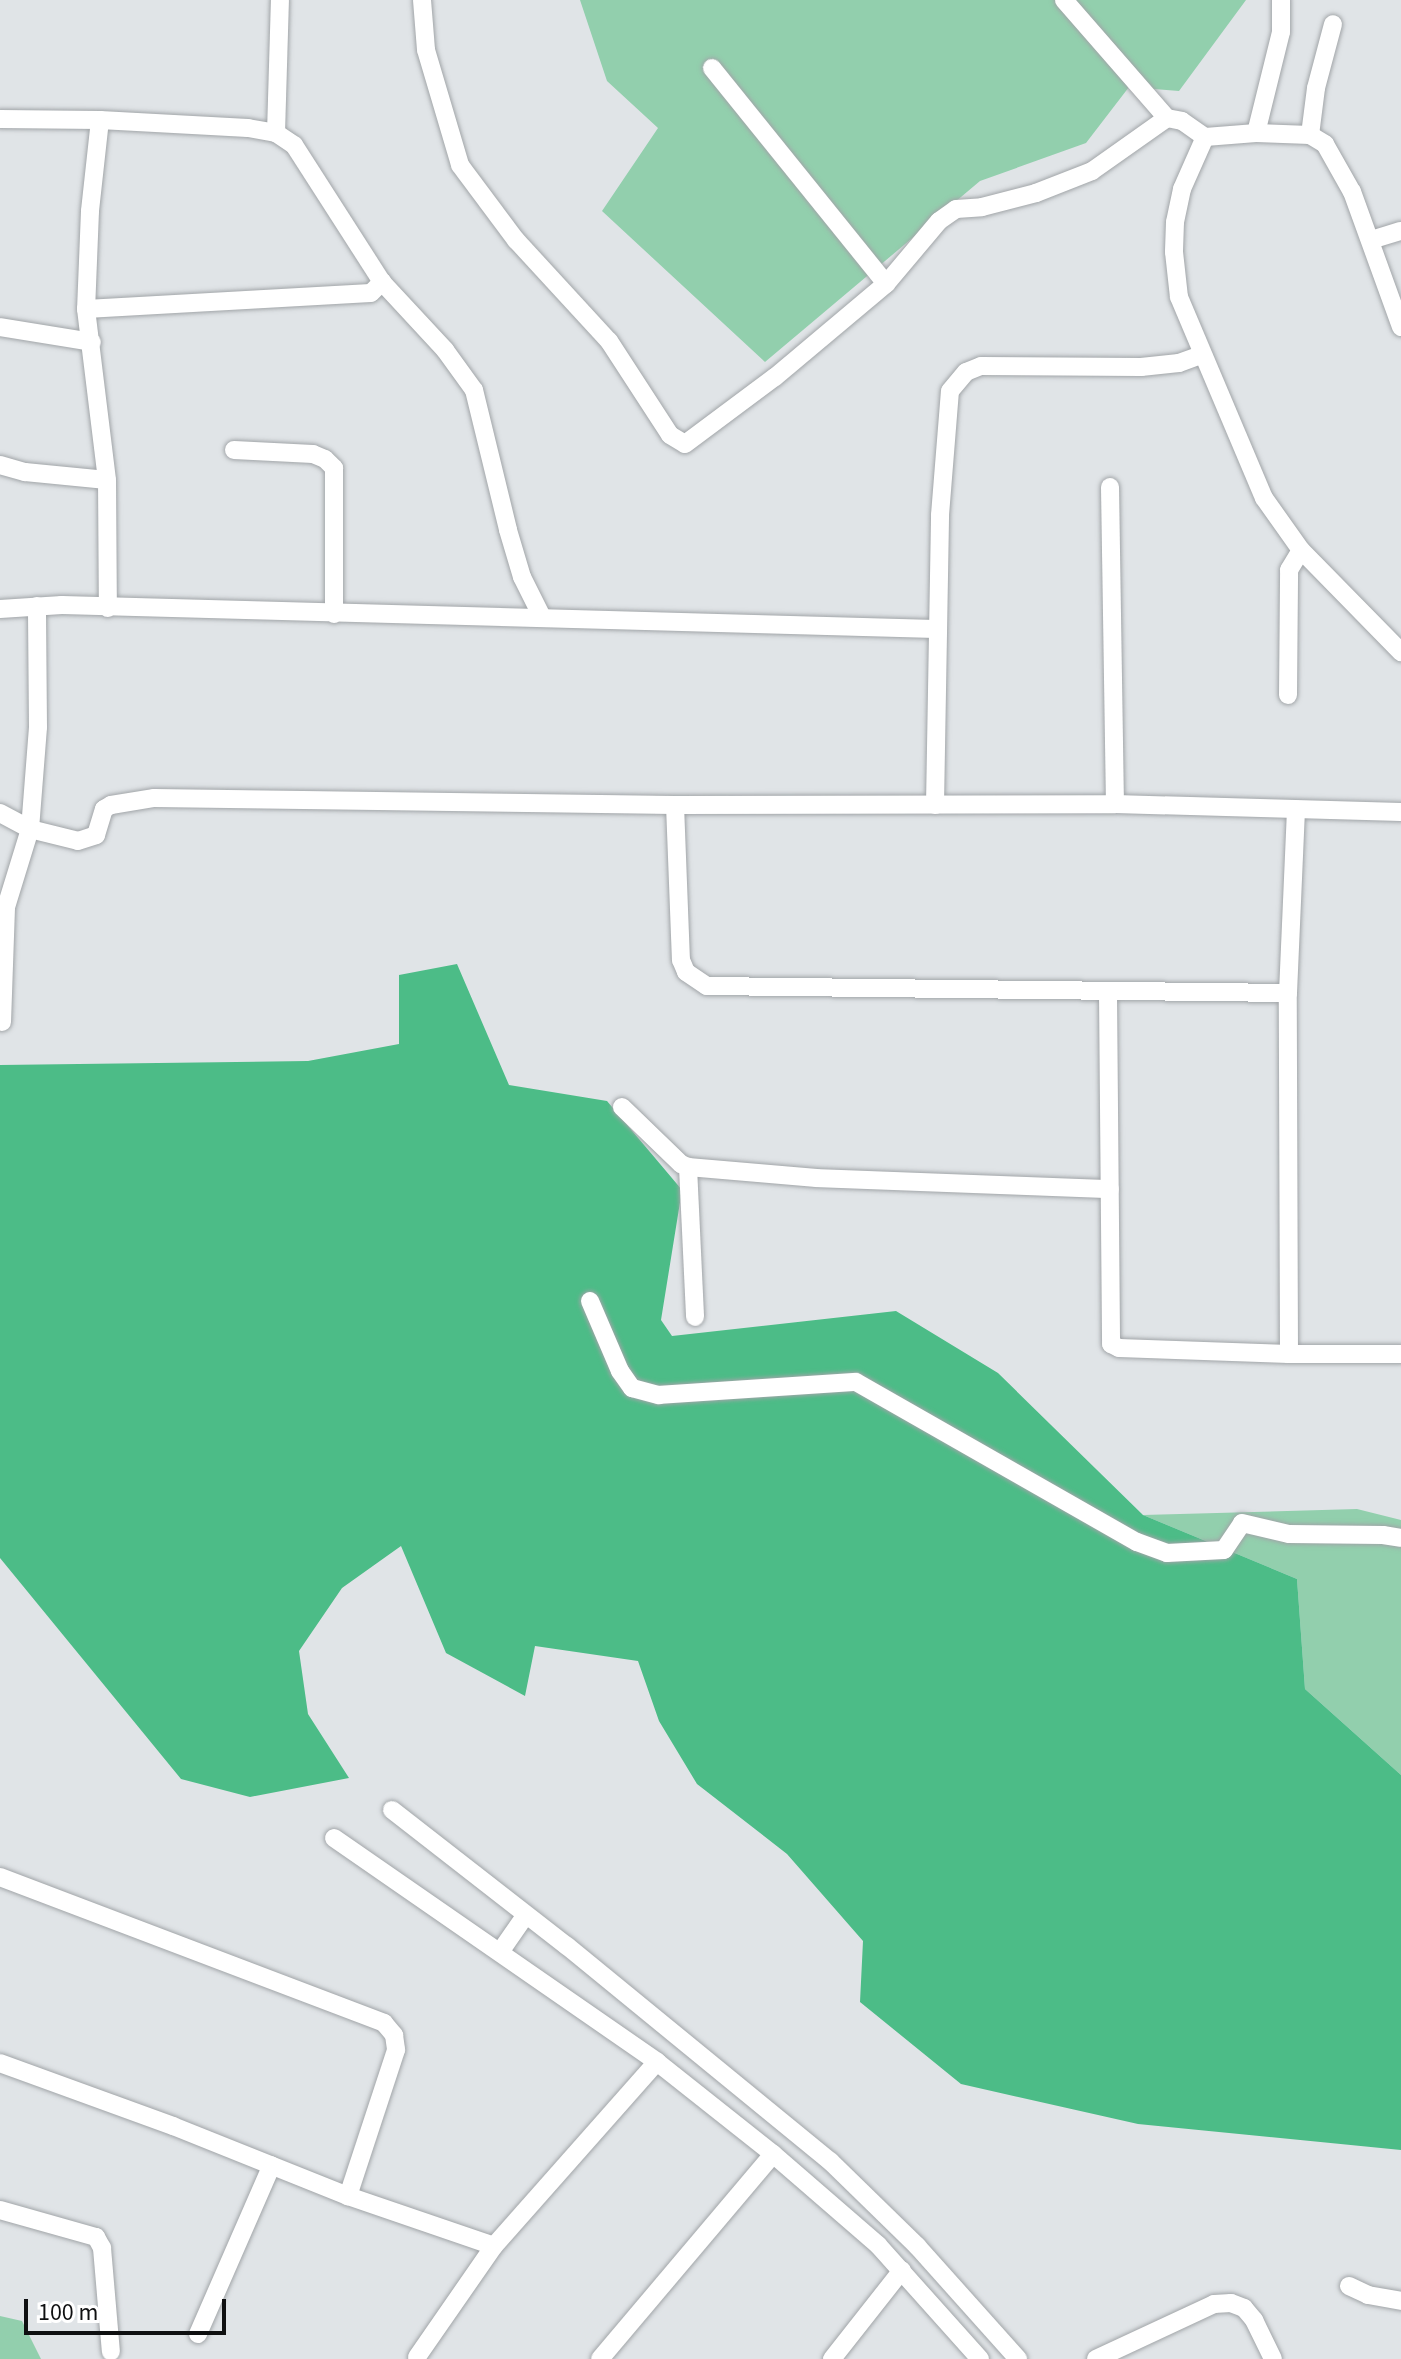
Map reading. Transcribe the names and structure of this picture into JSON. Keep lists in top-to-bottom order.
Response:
{
  "scale_bar": "100 m"
}
